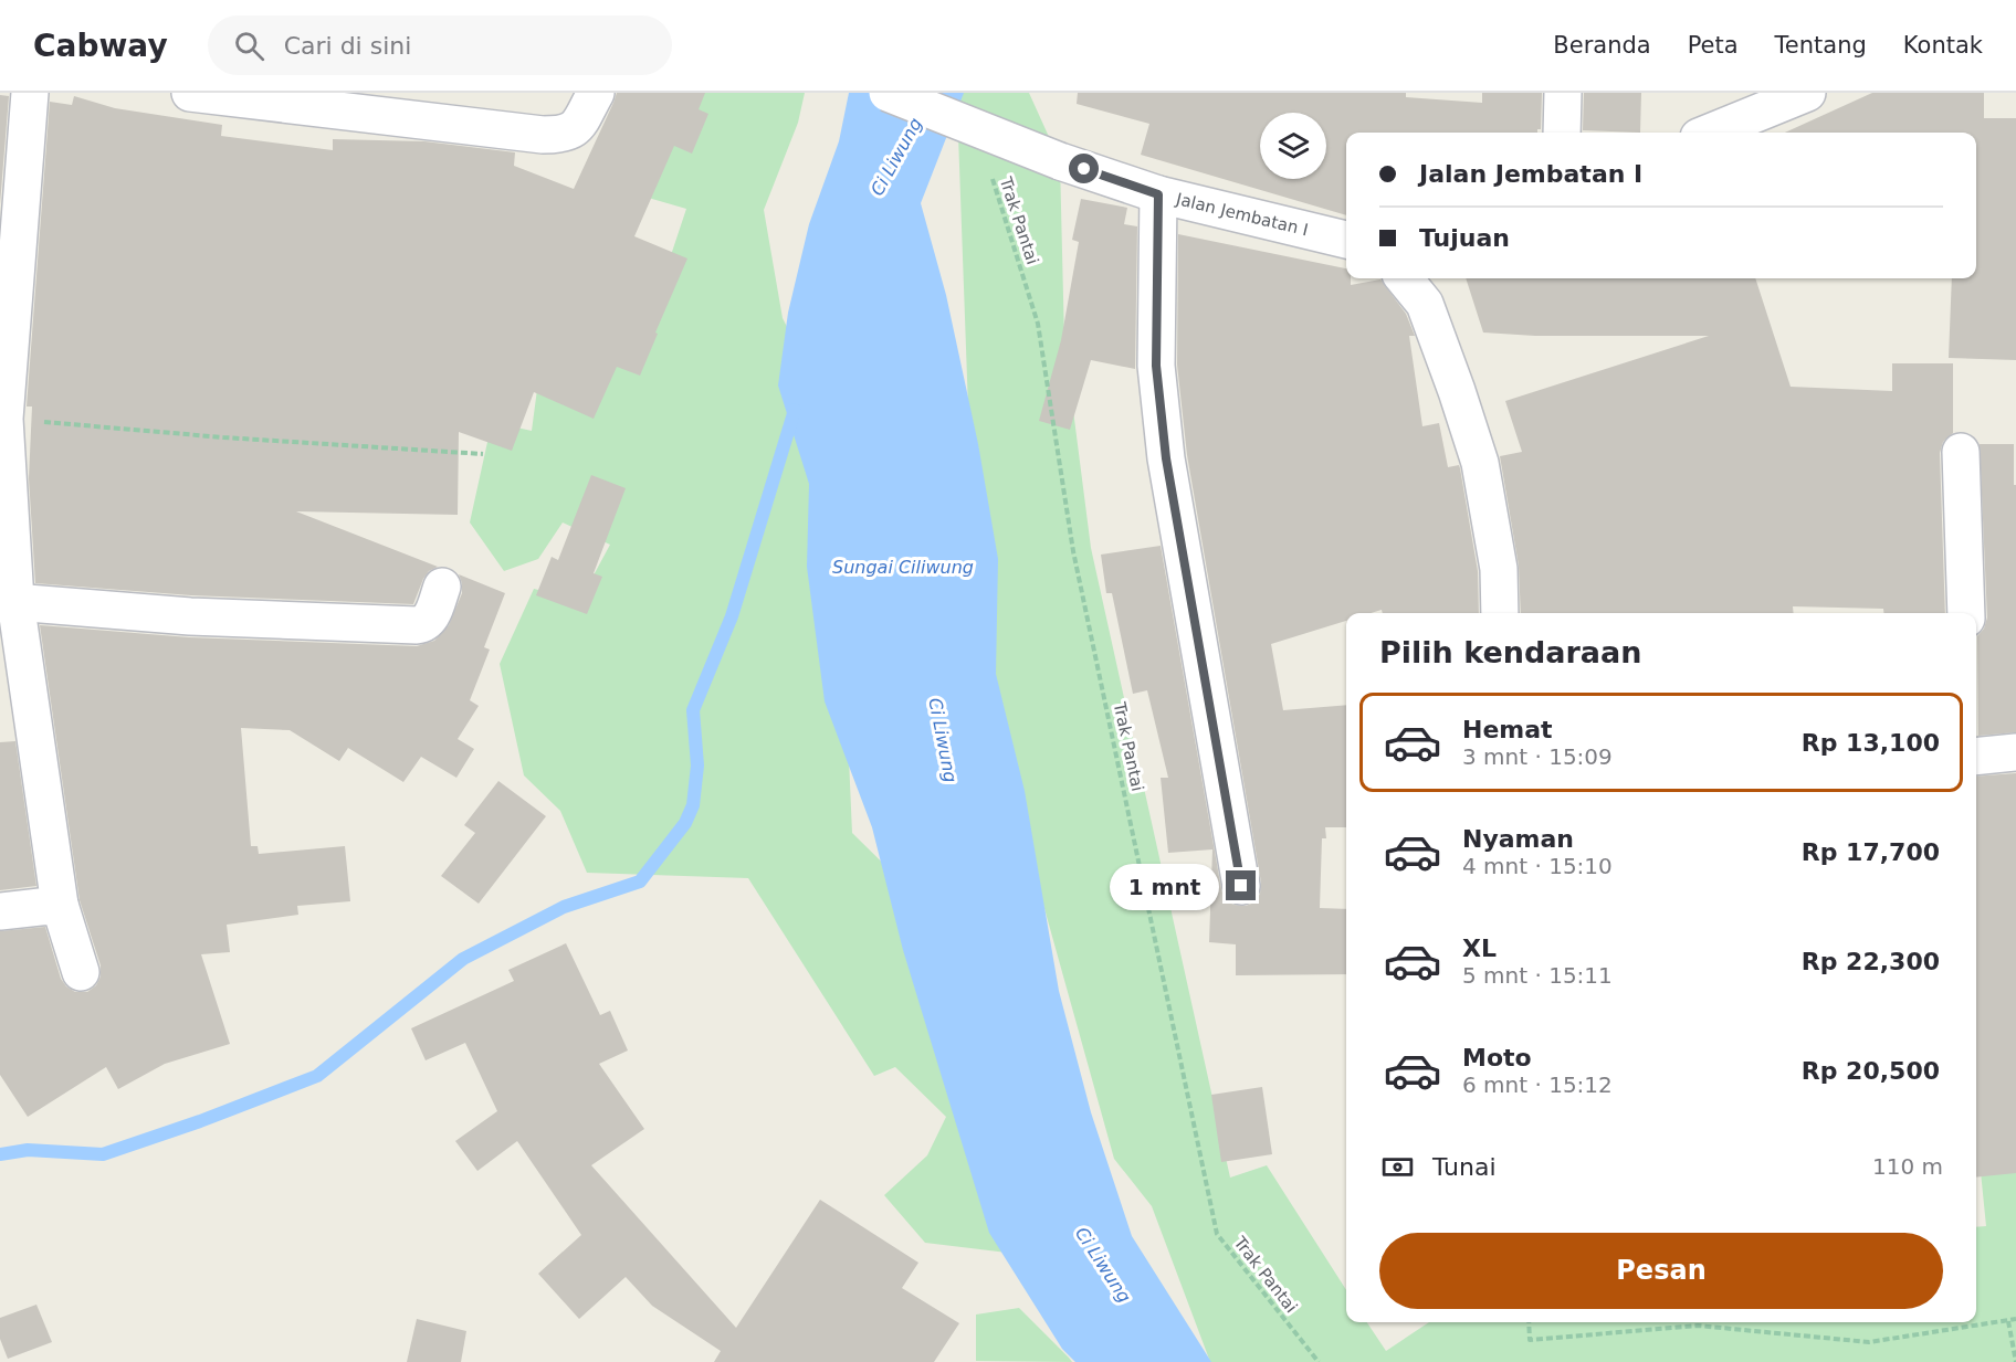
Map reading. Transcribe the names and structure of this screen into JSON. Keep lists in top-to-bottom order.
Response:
{
  "streets": {
    "street": ["Jalan Jembatan I"],
    "path": ["Trak Pantai"]
  },
  "water": ["Ci Liwung", "Sungai Ciliwung"],
  "page": {
    "header": "Cabway",
    "search": "Cari di sini",
    "nav": [
      "Beranda",
      "Peta",
      "Tentang",
      "Kontak"
    ],
    "banner": ["Jalan Jembatan I", "Tujuan"],
    "heading": "Pilih kendaraan",
    "list": [
      {
        "name": "Hemat",
        "note": "3 mnt · 15:09",
        "value": "Rp 13,100"
      },
      {
        "name": "Nyaman",
        "note": "4 mnt · 15:10",
        "value": "Rp 17,700"
      },
      {
        "name": "XL",
        "note": "5 mnt · 15:11",
        "value": "Rp 22,300"
      },
      {
        "name": "Moto",
        "note": "6 mnt · 15:12",
        "value": "Rp 20,500"
      }
    ],
    "bubble": "1 mnt",
    "pay": ["Tunai", "110 m"],
    "buttons": "Pesan"
  }
}
